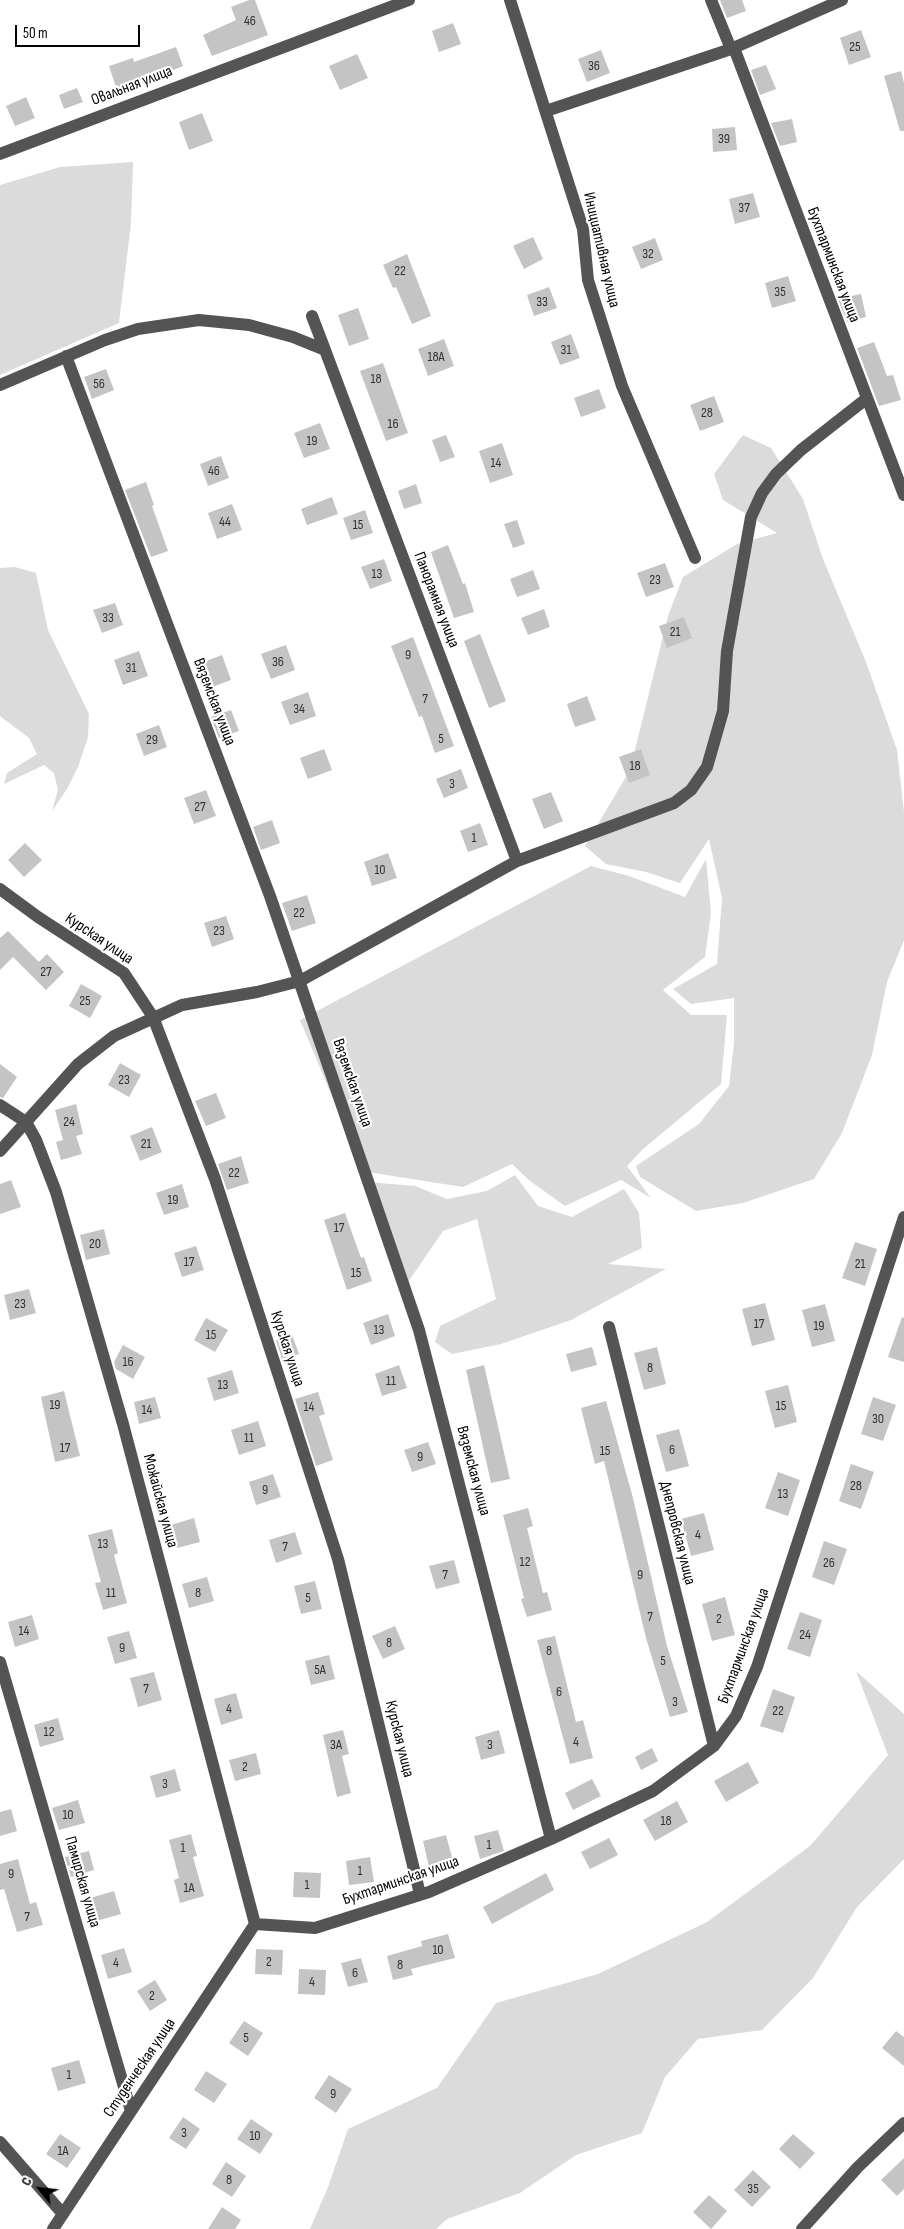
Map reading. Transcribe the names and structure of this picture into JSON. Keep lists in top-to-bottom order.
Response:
{
  "streets": {
    "street": [
      "Овальная улица",
      "Инициативная улица",
      "Бухтарминская улица",
      "Панорамная улица",
      "Вяземская улица",
      "Курская улица",
      "Можайская улица",
      "Днепровская улица",
      "Памирская улица",
      "Студенческая улица"
    ]
  },
  "crossings": [
    ["Бухтарминская улица", "Вяземская улица"],
    ["Бухтарминская улица", "Курская улица"],
    ["Бухтарминская улица", "Можайская улица"],
    ["Бухтарминская улица", "Днепровская улица"],
    ["Бухтарминская улица", "Студенческая улица"],
    ["Можайская улица", "Студенческая улица"],
    ["Памирская улица", "Студенческая улица"]
  ],
  "house_numbers": [
    "46",
    "25",
    "36",
    "39",
    "37",
    "32",
    "22",
    "35",
    "33",
    "31",
    "18А",
    "18",
    "56",
    "28",
    "16",
    "19",
    "14",
    "46",
    "44",
    "15",
    "13",
    "23",
    "33",
    "21",
    "9",
    "36",
    "31",
    "7",
    "34",
    "5",
    "29",
    "18",
    "3",
    "27",
    "1",
    "10",
    "22",
    "23",
    "27",
    "25",
    "23",
    "24",
    "21",
    "22",
    "19",
    "17",
    "20",
    "17",
    "21",
    "15",
    "23",
    "17",
    "19",
    "13",
    "15",
    "16",
    "8",
    "11",
    "13",
    "19",
    "15",
    "14",
    "14",
    "30",
    "11",
    "17",
    "6",
    "15",
    "9",
    "28",
    "9",
    "13",
    "4",
    "13",
    "7",
    "12",
    "26",
    "7",
    "9",
    "11",
    "8",
    "5",
    "7",
    "2",
    "14",
    "24",
    "8",
    "9",
    "8",
    "5",
    "5А",
    "7",
    "6",
    "3",
    "4",
    "22",
    "12",
    "4",
    "3А",
    "3",
    "2",
    "3",
    "10",
    "18",
    "1",
    "1",
    "1",
    "9",
    "1",
    "1А",
    "7",
    "10",
    "2",
    "4",
    "8",
    "6",
    "4",
    "2",
    "5",
    "1",
    "9",
    "3",
    "10",
    "1А",
    "8",
    "35"
  ],
  "scale_bar": "50 m",
  "north": "top left"
}
